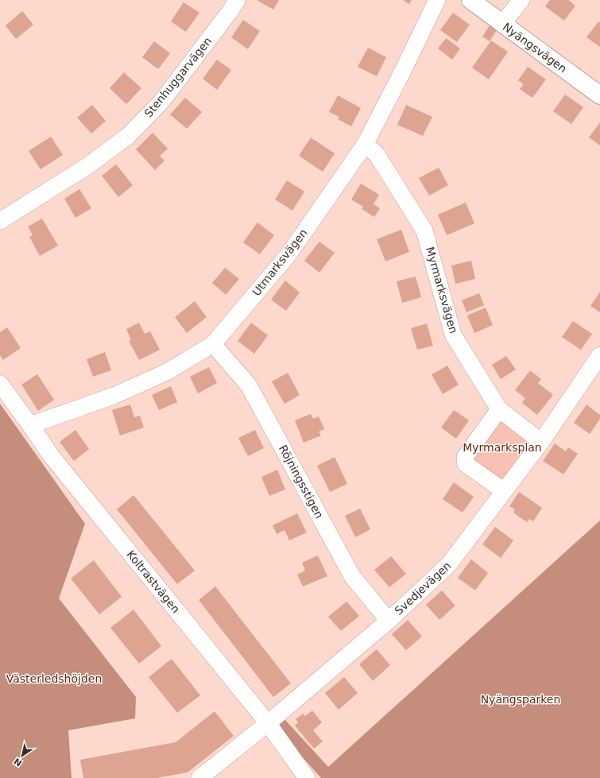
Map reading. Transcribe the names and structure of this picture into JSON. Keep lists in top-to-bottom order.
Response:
{
  "streets": {
    "street": [
      "Nyängsvägen",
      "Stenhuggarvägen",
      "Utmarksvägen",
      "Myrmarksvägen",
      "Röjningsstigen",
      "Koltrastvägen",
      "Svedjevägen"
    ]
  },
  "crossings": [
    ["Utmarksvägen", "Myrmarksvägen"],
    ["Utmarksvägen", "Röjningsstigen"],
    ["Utmarksvägen", "Koltrastvägen"],
    ["Myrmarksvägen", "Svedjevägen"],
    ["Röjningsstigen", "Svedjevägen"],
    ["Koltrastvägen", "Svedjevägen"]
  ],
  "parks": ["Myrmarksplan", "Västerledshöjden", "Nyängsparken"],
  "north": "bottom left"
}
